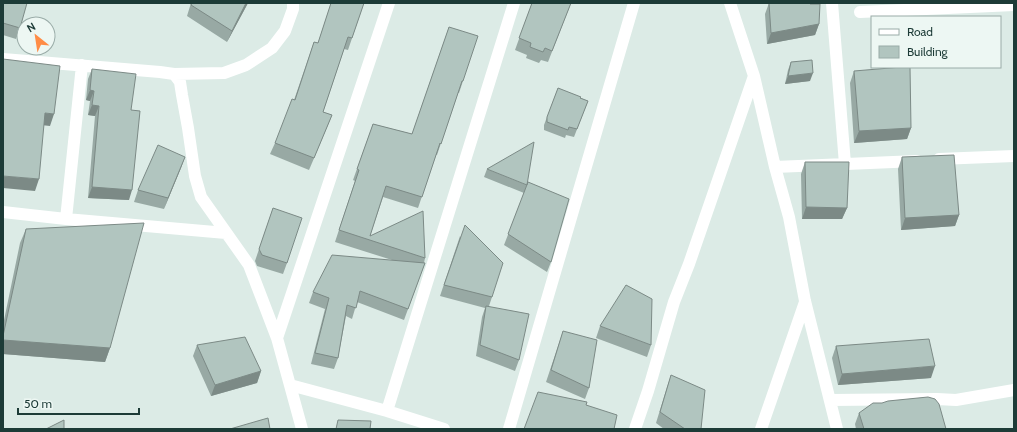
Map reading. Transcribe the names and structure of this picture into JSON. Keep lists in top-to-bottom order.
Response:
{
  "legend": ["Road", "Building"],
  "scale_bar": "50 m",
  "north": "top left"
}
